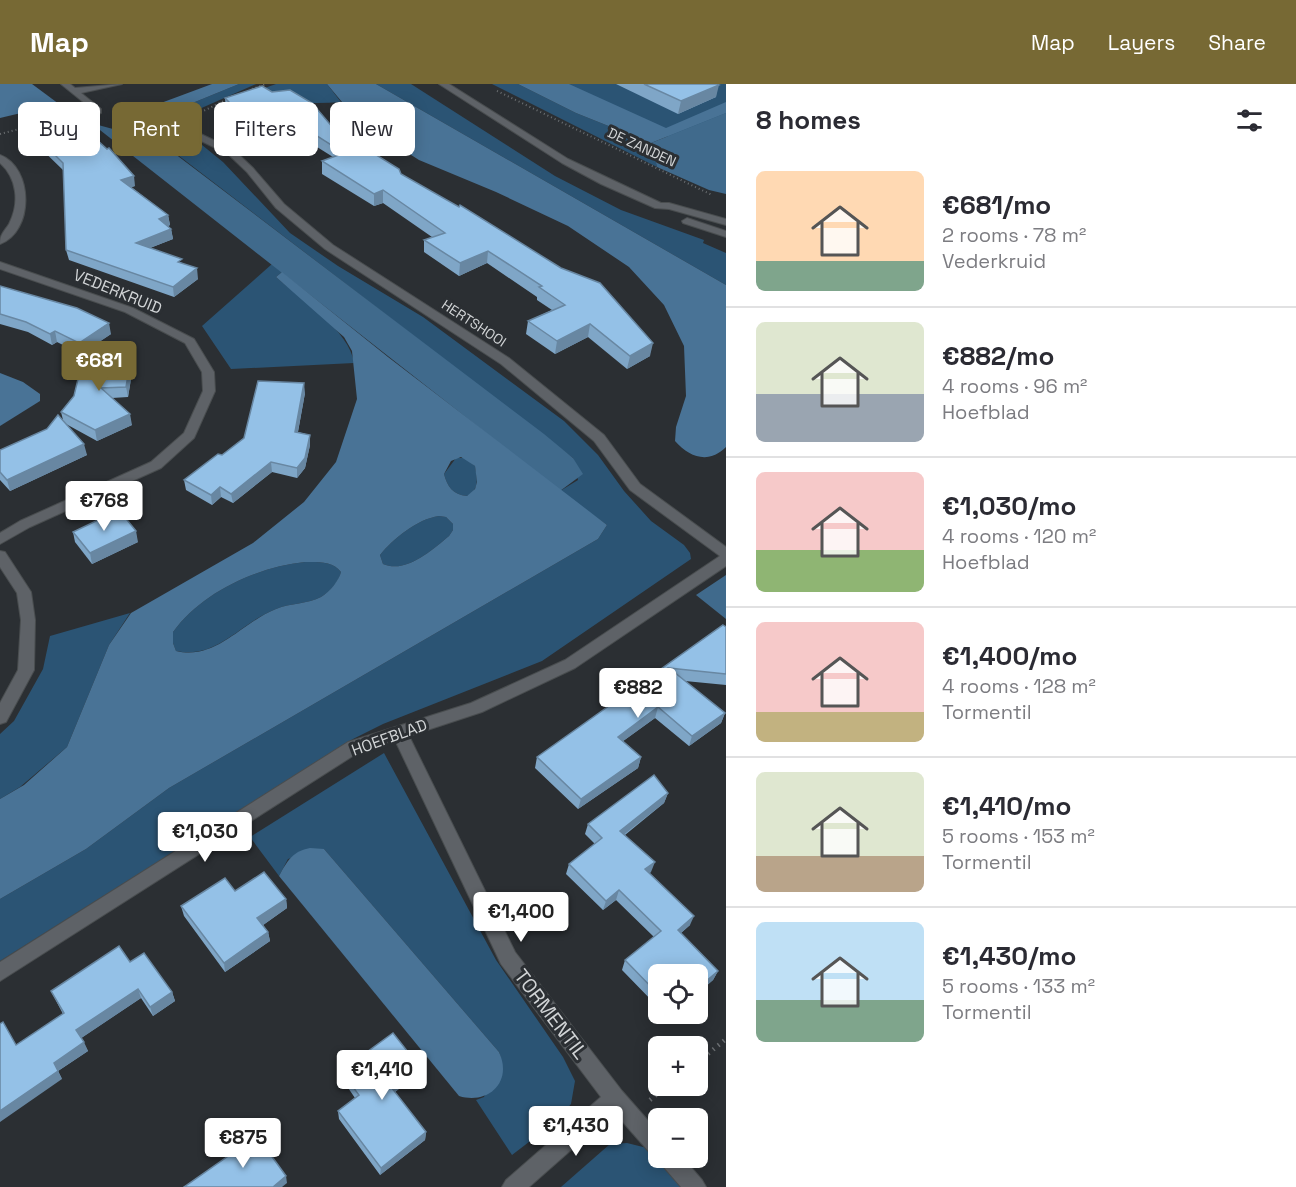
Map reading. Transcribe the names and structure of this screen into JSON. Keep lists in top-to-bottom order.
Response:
{
  "streets": {
    "street": [
      "VEDERKRUID",
      "HERTSHOOI",
      "HOEFBLAD",
      "TORMENTIL"
    ],
    "path": ["DE ZANDEN"]
  },
  "crossings": [
    ["HOEFBLAD", "TORMENTIL"]
  ],
  "page": {
    "header": "Map",
    "nav": ["Map", "Layers", "Share"],
    "heading": "8 homes",
    "chip": [
      "Buy",
      "Rent",
      "Filters",
      "New"
    ],
    "list": [
      {
        "name": "€681/mo",
        "note": "2 rooms · 78 m² · Vederkruid"
      },
      {
        "name": "€882/mo",
        "note": "4 rooms · 96 m² · Hoefblad"
      },
      {
        "name": "€1,030/mo",
        "note": "4 rooms · 120 m² · Hoefblad"
      },
      {
        "name": "€1,400/mo",
        "note": "4 rooms · 128 m² · Tormentil"
      },
      {
        "name": "€1,410/mo",
        "note": "5 rooms · 153 m² · Tormentil"
      },
      {
        "name": "€1,430/mo",
        "note": "5 rooms · 133 m² · Tormentil"
      }
    ],
    "price": [
      "€681",
      "€768",
      "€882",
      "€1,030",
      "€1,400",
      "€1,410",
      "€1,430",
      "€875"
    ],
    "map_buttons": ["+", "−"]
  }
}
